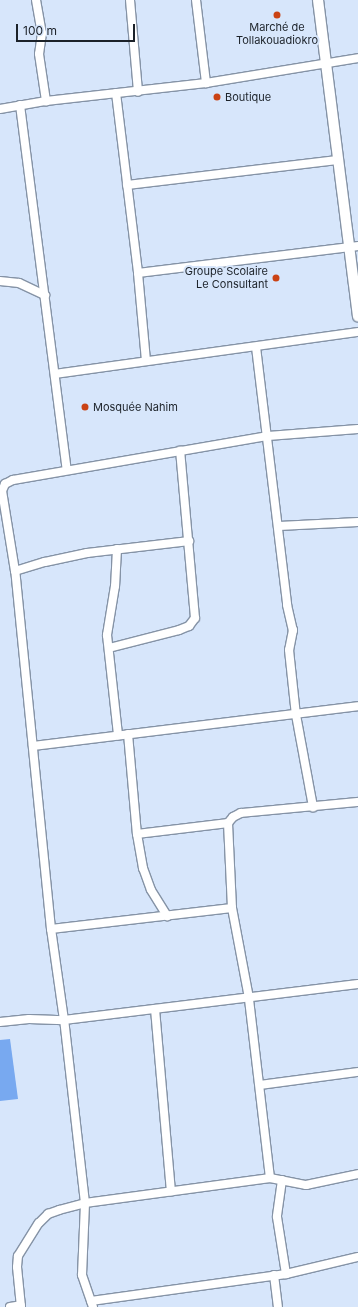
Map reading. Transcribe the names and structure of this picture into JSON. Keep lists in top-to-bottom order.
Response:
{
  "places": [
    "Marché de Tollakouadiokro",
    "Boutique",
    "Groupe Scolaire Le Consultant",
    "Mosquée Nahim"
  ],
  "scale_bar": "100 m"
}
